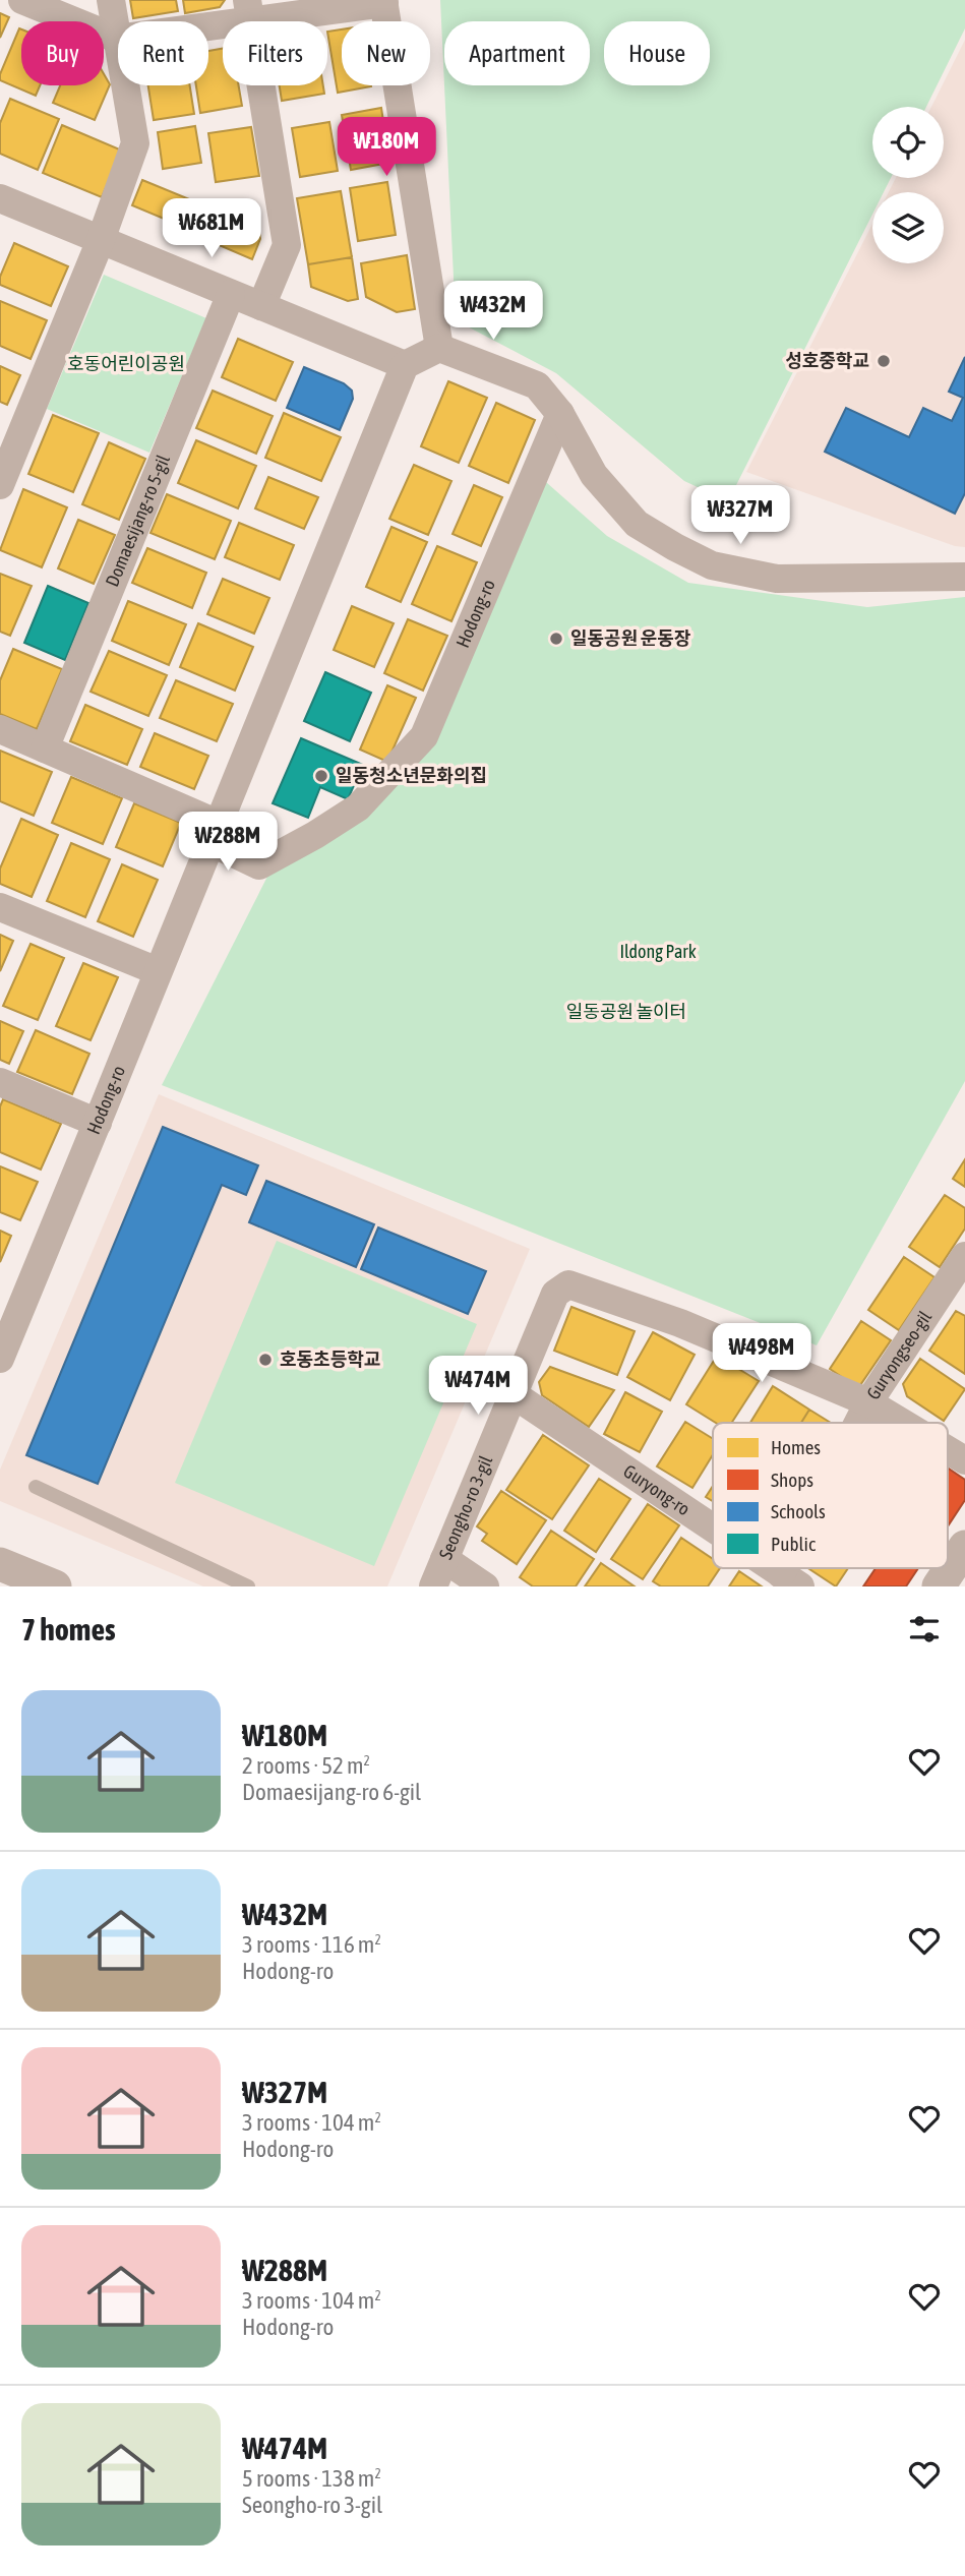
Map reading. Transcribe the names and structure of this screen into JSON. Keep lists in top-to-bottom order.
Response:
{
  "streets": {
    "street": [
      "Domaesijang-ro 5-gil",
      "Hodong-ro",
      "Guryongseo-gil",
      "Guryong-ro",
      "Seongho-ro 3-gil"
    ]
  },
  "crossings": [
    ["Guryongseo-gil", "Seongho-ro 3-gil"],
    ["Guryong-ro", "Seongho-ro 3-gil"]
  ],
  "parks": ["호동어린이공원", "Ildong Park", "일동공원 놀이터"],
  "places": [
    "성호중학교",
    "일동공원 운동장",
    "일동청소년문화의집",
    "호동초등학교"
  ],
  "legend": [
    "Homes",
    "Shops",
    "Schools",
    "Public"
  ],
  "page": {
    "chip": [
      "Buy",
      "Rent",
      "Filters",
      "New",
      "Apartment",
      "House"
    ],
    "price": [
      "₩180M",
      "₩681M",
      "₩432M",
      "₩327M",
      "₩288M",
      "₩498M",
      "₩474M"
    ],
    "heading": "7 homes",
    "list": [
      {
        "name": "₩180M",
        "note": "2 rooms · 52 m² · Domaesijang-ro 6-gil"
      },
      {
        "name": "₩432M",
        "note": "3 rooms · 116 m² · Hodong-ro"
      },
      {
        "name": "₩327M",
        "note": "3 rooms · 104 m² · Hodong-ro"
      },
      {
        "name": "₩288M",
        "note": "3 rooms · 104 m² · Hodong-ro"
      },
      {
        "name": "₩474M",
        "note": "5 rooms · 138 m² · Seongho-ro 3-gil"
      }
    ]
  }
}
